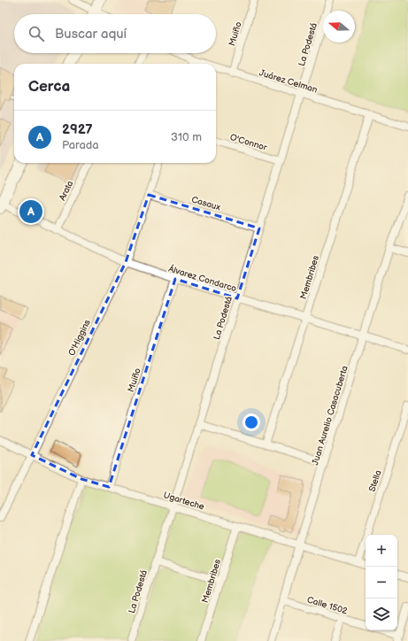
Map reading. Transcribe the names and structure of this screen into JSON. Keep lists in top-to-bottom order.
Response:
{
  "streets": {
    "street": [
      "Muiño",
      "La Podestá",
      "Juárez Celman",
      "O'Connor",
      "Arata",
      "Casaux",
      "Membribes",
      "Álvarez Condarco",
      "O'Higgins",
      "Juan Aurelio Casacuberta",
      "Stella",
      "Ugarteche",
      "Calle 1502"
    ]
  },
  "crossings": [
    ["Muiño", "Juárez Celman"],
    ["Muiño", "Álvarez Condarco"],
    ["Muiño", "Ugarteche"],
    ["La Podestá", "Juárez Celman"],
    ["La Podestá", "O'Connor"],
    ["La Podestá", "Casaux"],
    ["La Podestá", "Álvarez Condarco"],
    ["La Podestá", "Ugarteche"],
    ["Juárez Celman", "Membribes"],
    ["Arata", "Álvarez Condarco"],
    ["Casaux", "O'Higgins"],
    ["Membribes", "Álvarez Condarco"],
    ["Membribes", "Ugarteche"],
    ["Álvarez Condarco", "O'Higgins"],
    ["Álvarez Condarco", "Juan Aurelio Casacuberta"],
    ["O'Higgins", "Ugarteche"],
    ["Juan Aurelio Casacuberta", "Ugarteche"],
    ["Juan Aurelio Casacuberta", "Calle 1502"],
    ["Stella", "Ugarteche"]
  ],
  "north": "left",
  "page": {
    "search": "Buscar aquí",
    "heading": "Cerca",
    "list": [
      {
        "mark": "A",
        "name": "2927",
        "note": "Parada",
        "value": "310 m"
      }
    ],
    "pins": "A",
    "map_buttons": ["+", "−"]
  }
}
